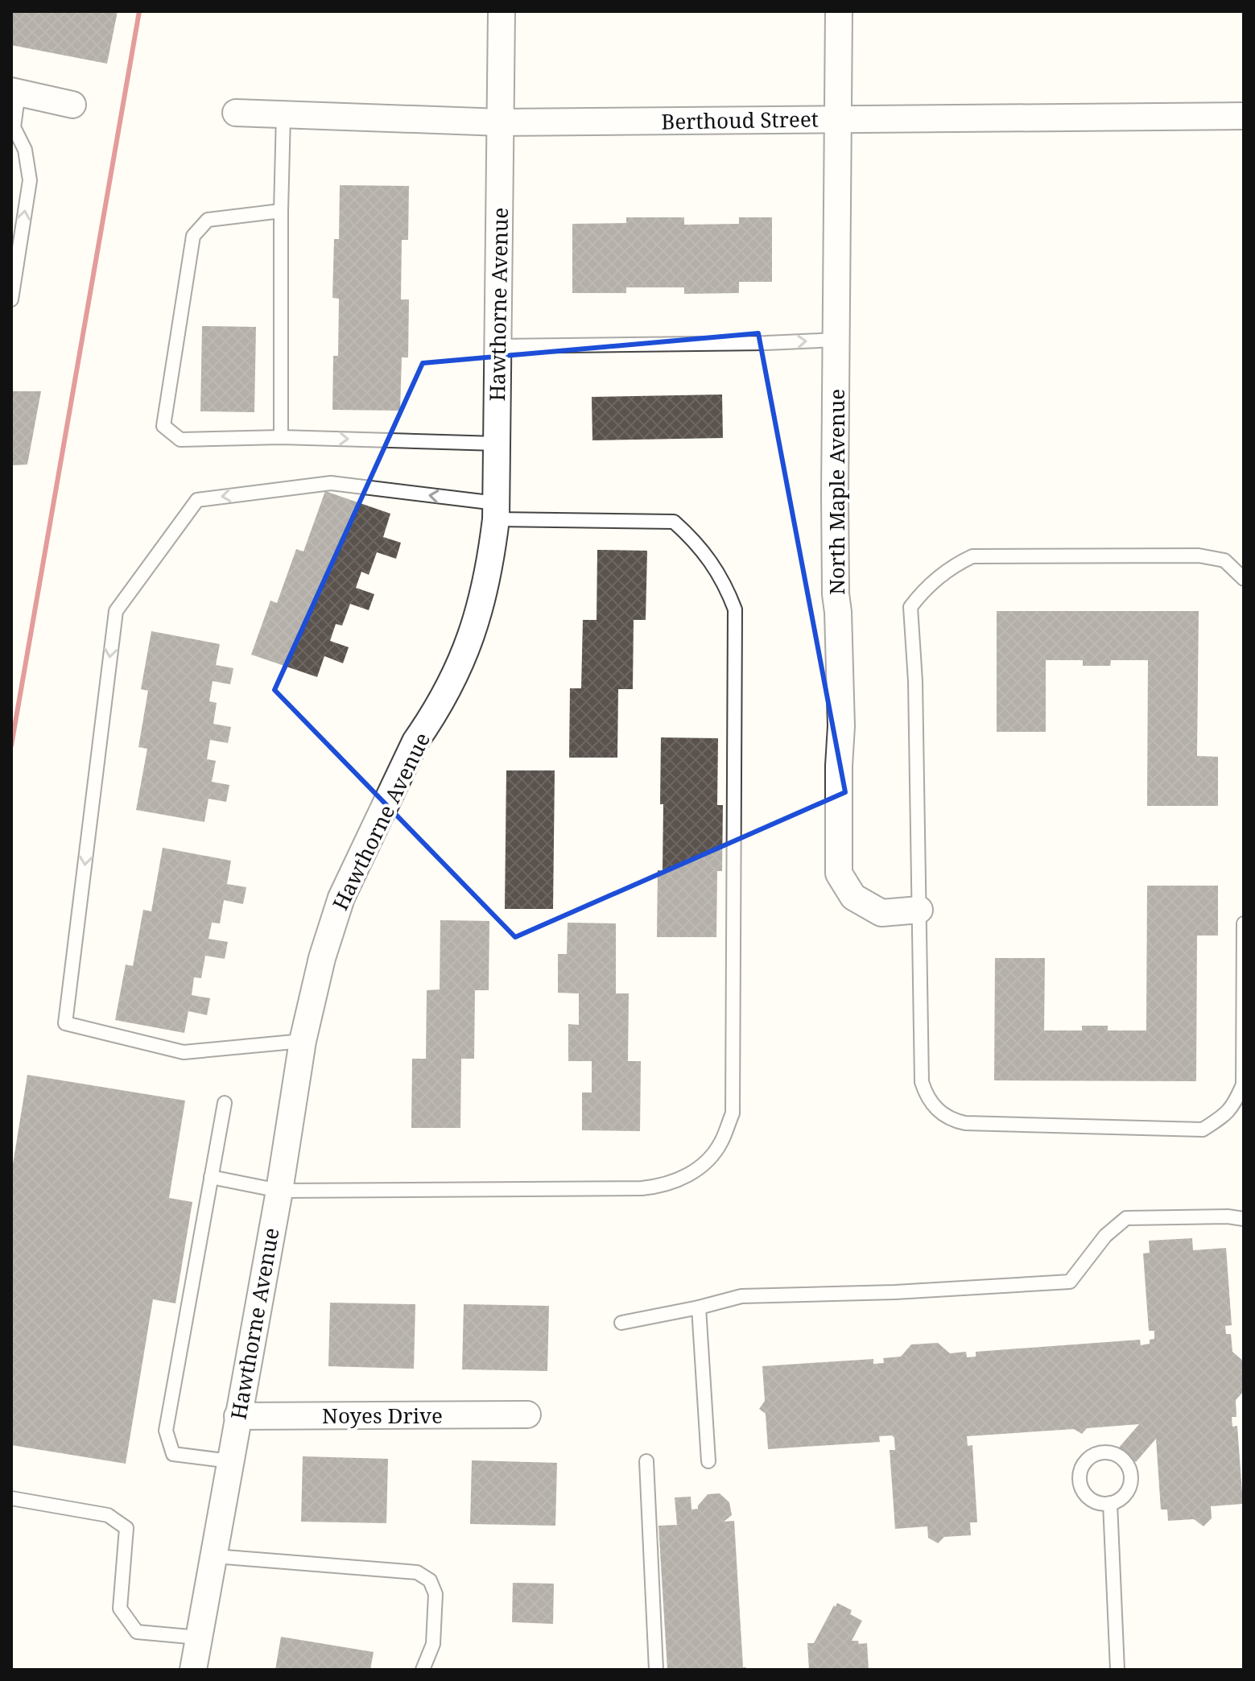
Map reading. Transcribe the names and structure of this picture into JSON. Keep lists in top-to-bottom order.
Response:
{
  "streets": {
    "street": [
      "Berthoud Street",
      "Hawthorne Avenue",
      "North Maple Avenue",
      "Noyes Drive"
    ]
  },
  "crossings": [
    ["Berthoud Street", "Hawthorne Avenue"],
    ["Berthoud Street", "North Maple Avenue"],
    ["Hawthorne Avenue", "Noyes Drive"]
  ]
}
